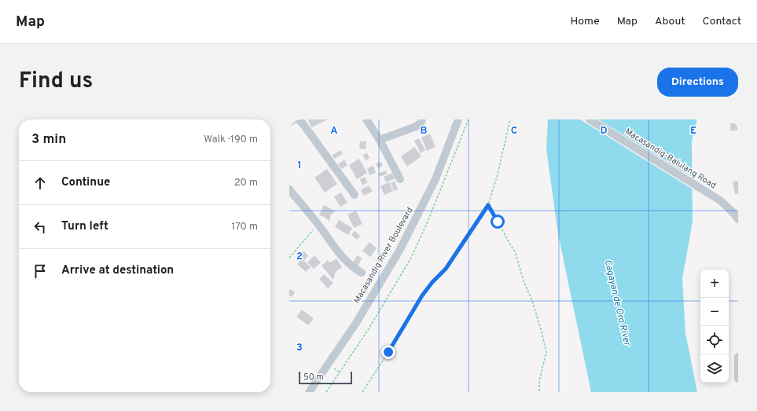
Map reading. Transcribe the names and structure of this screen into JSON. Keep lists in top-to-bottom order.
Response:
{
  "streets": {
    "street": ["Macasandig-Balulang Road", "Macasandig River Boulevard"]
  },
  "water": ["Cagayan de Oro River"],
  "scale_bar": "50 m",
  "page": {
    "header": "Map",
    "nav": [
      "Home",
      "Map",
      "About",
      "Contact"
    ],
    "title": "Find us",
    "buttons": "Directions",
    "heading": ["3 min", "Walk · 190 m"],
    "list": [
      ["Continue", "20 m"],
      ["Turn left", "170 m"],
      "Arrive at destination"
    ],
    "map_buttons": ["+", "−"],
    "scale": "50 m"
  },
  "grid": {
    "columns": [
      "A",
      "B",
      "C",
      "D",
      "E"
    ],
    "rows": ["1", "2", "3"]
  }
}
